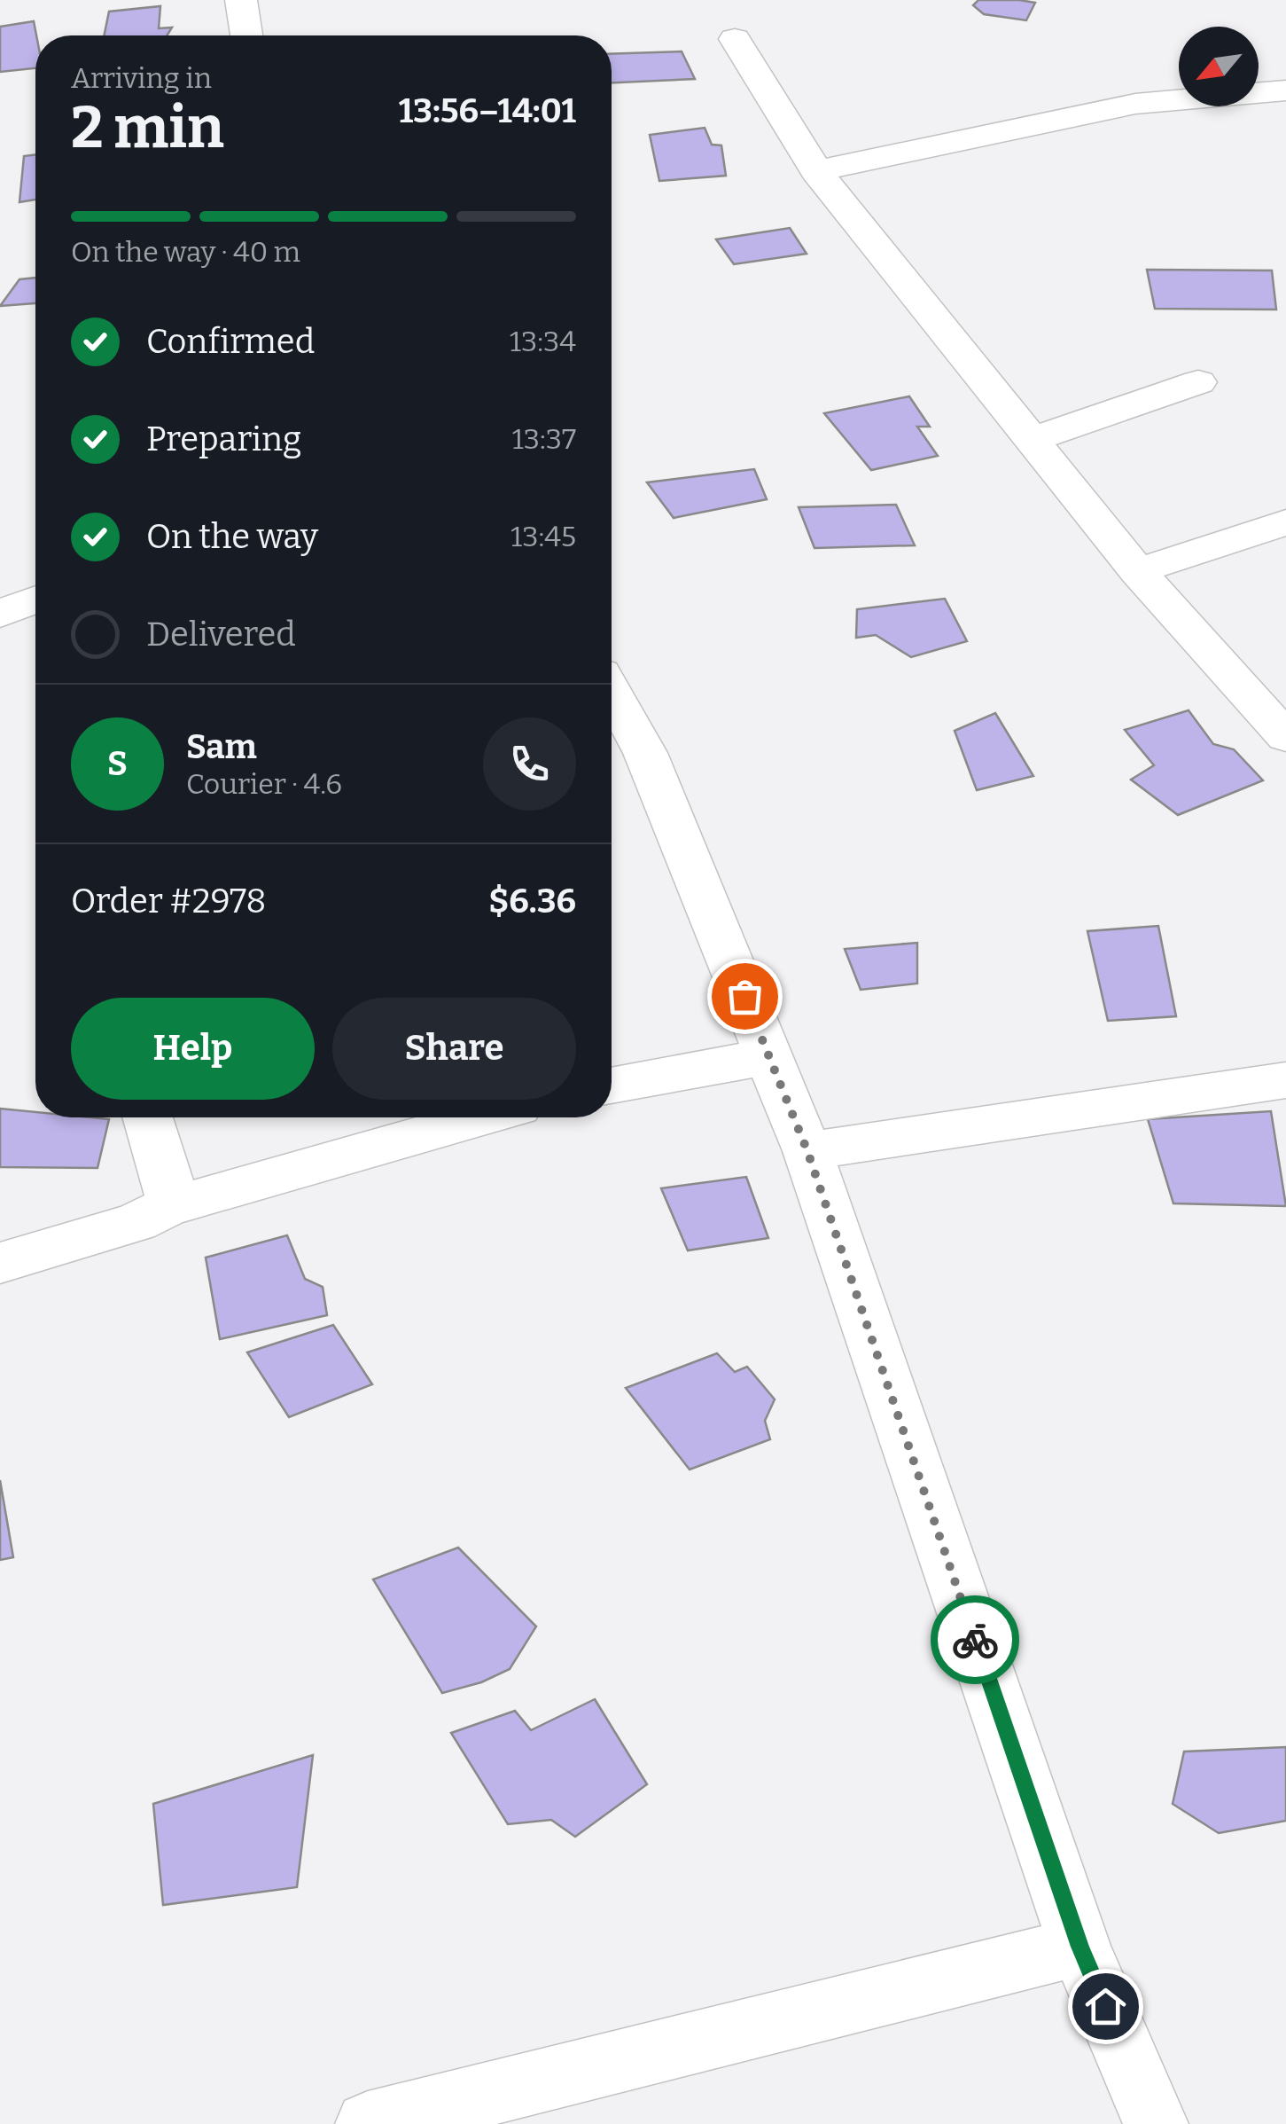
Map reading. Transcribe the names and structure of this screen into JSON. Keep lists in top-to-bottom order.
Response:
{
  "north": "bottom left",
  "page": {
    "heading": ["2 min", "Arriving in", "13:56–14:01"],
    "panel": [
      "Sam",
      "Courier · 4.6",
      "Order #2978",
      "$6.36"
    ],
    "bar": "On the way · 40 m",
    "list": [
      ["Confirmed", "13:34"],
      ["Preparing", "13:37"],
      ["On the way", "13:45"],
      "Delivered"
    ],
    "round": "S",
    "buttons": ["Help", "Share"]
  }
}
